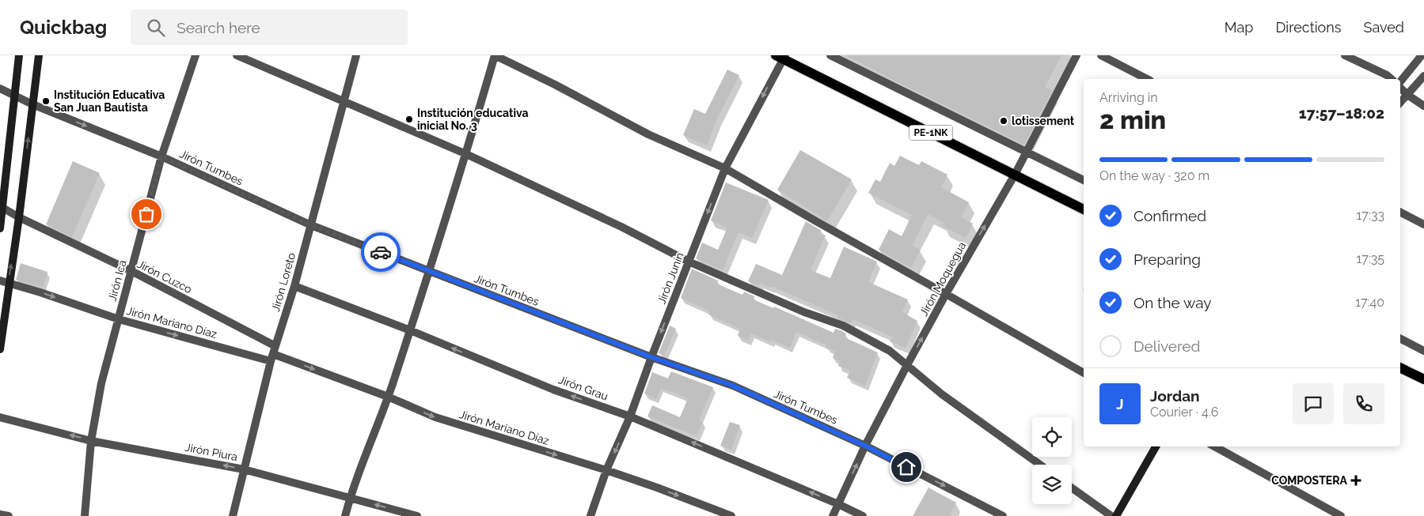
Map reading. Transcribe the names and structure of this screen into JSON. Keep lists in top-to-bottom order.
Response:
{
  "streets": {
    "main road": ["PE-1NK"],
    "street": [
      "Jirón Tumbes",
      "Jirón Cuzco",
      "Jirón Junín",
      "Jirón Moquegua",
      "Jirón Ica",
      "Jirón Loreto",
      "Jirón Mariano Díaz",
      "Jirón Grau",
      "Jirón Piura"
    ]
  },
  "crossings": [
    ["PE-1NK", "Jirón Junín"],
    ["PE-1NK", "Jirón Moquegua"],
    ["Jirón Tumbes", "Jirón Junín"],
    ["Jirón Tumbes", "Jirón Moquegua"],
    ["Jirón Tumbes", "Jirón Ica"],
    ["Jirón Tumbes", "Jirón Loreto"],
    ["Jirón Cuzco", "Jirón Ica"],
    ["Jirón Cuzco", "Jirón Loreto"],
    ["Jirón Cuzco", "Jirón Mariano Díaz"],
    ["Jirón Junín", "Jirón Mariano Díaz"],
    ["Jirón Junín", "Jirón Grau"],
    ["Jirón Moquegua", "Jirón Grau"],
    ["Jirón Ica", "Jirón Mariano Díaz"],
    ["Jirón Ica", "Jirón Piura"],
    ["Jirón Loreto", "Jirón Mariano Díaz"],
    ["Jirón Loreto", "Jirón Grau"],
    ["Jirón Loreto", "Jirón Piura"]
  ],
  "one_way": [
    "Jirón Junín",
    "Jirón Moquegua",
    "Jirón Mariano Díaz",
    "Jirón Grau",
    "Jirón Piura"
  ],
  "places": {
    "other": ["Institución Educativa San Juan Bautista", "Institución educativa inicial No. 3", "lotissement"],
    "health": ["COMPOSTERA"]
  },
  "page": {
    "header": "Quickbag",
    "search": "Search here",
    "nav": ["Map", "Directions", "Saved"],
    "heading": ["2 min", "Arriving in", "17:57–18:02"],
    "panel": ["Jordan", "Courier · 4.6"],
    "bar": "On the way · 320 m",
    "list": [
      ["Confirmed", "17:33"],
      ["Preparing", "17:35"],
      ["On the way", "17:40"],
      "Delivered"
    ],
    "round": "J"
  }
}
